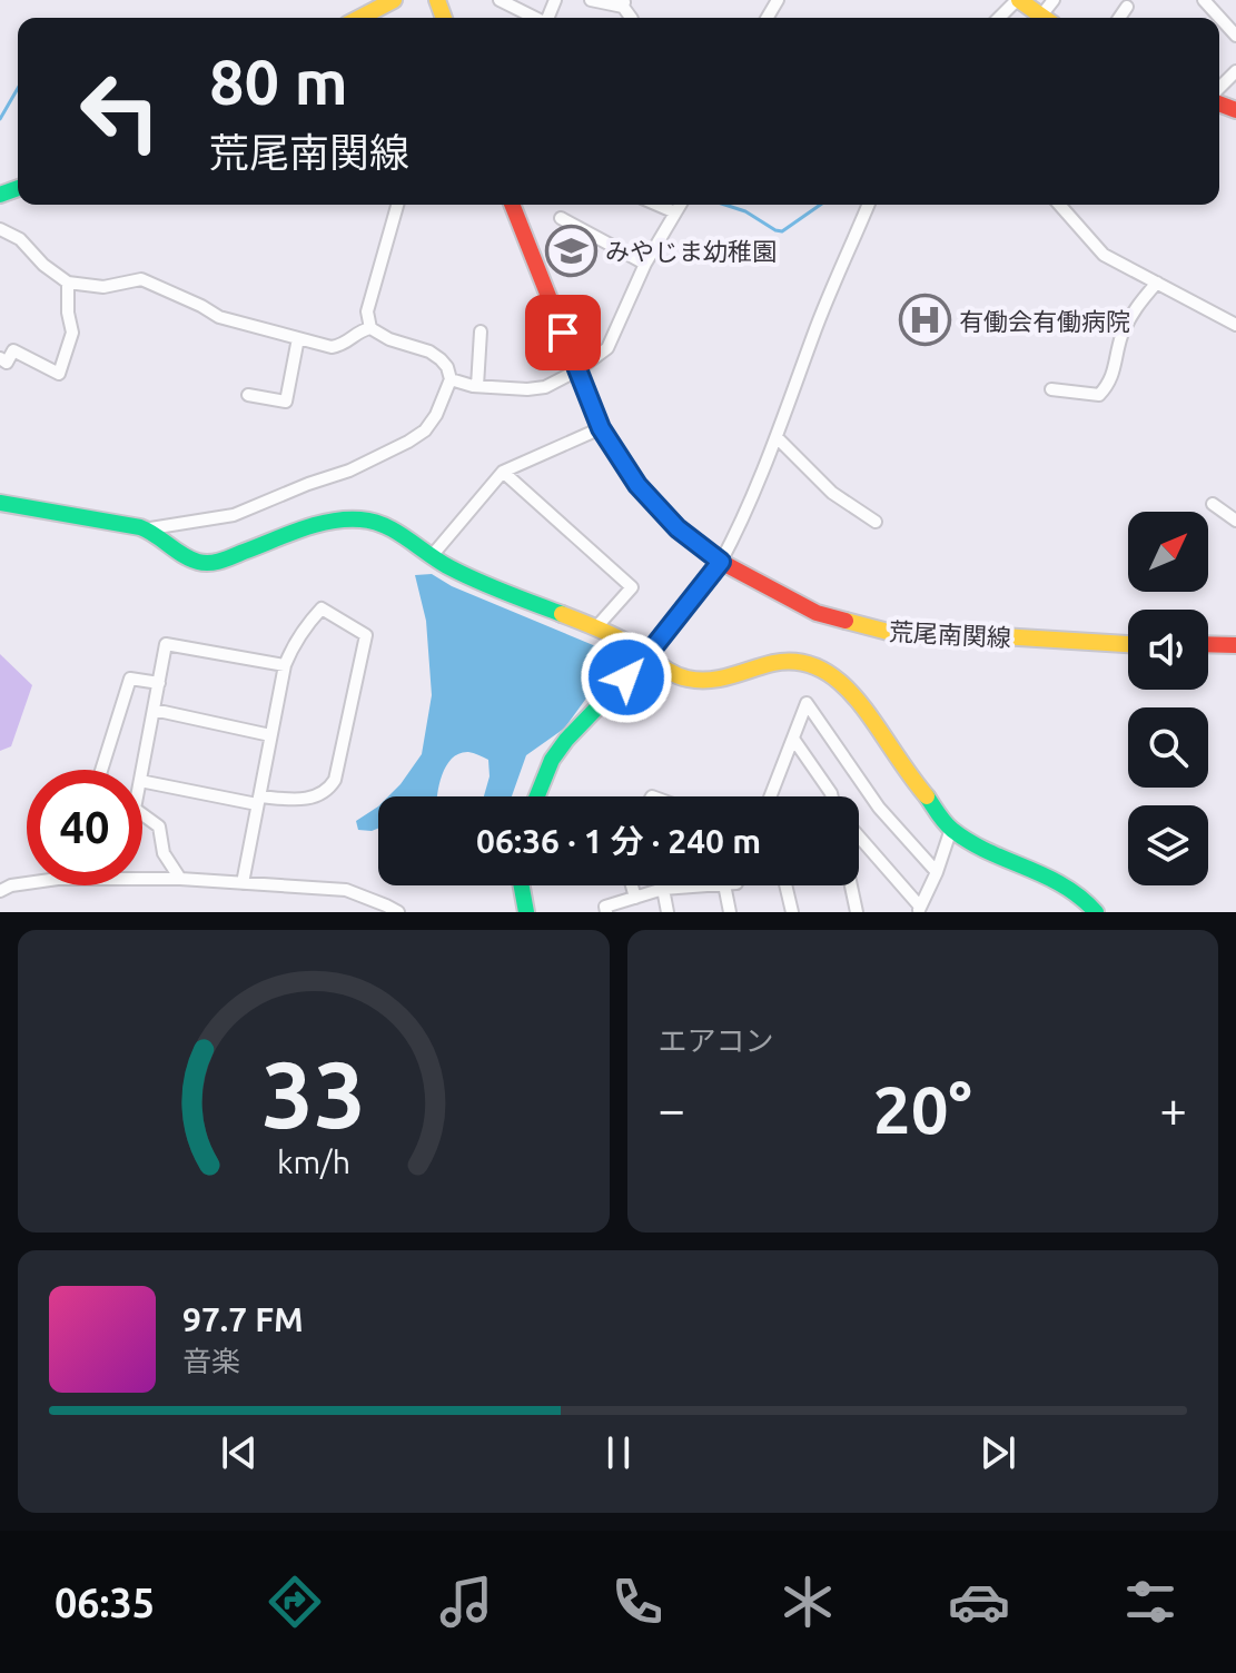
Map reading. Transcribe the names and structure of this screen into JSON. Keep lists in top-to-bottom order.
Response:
{
  "streets": {
    "main road": ["荒尾南関線"]
  },
  "places": {
    "school or university": ["みやじま幼稚園"],
    "hospital": ["有働会有働病院"]
  },
  "north": "top right",
  "page": {
    "turn": ["80 m", "荒尾南関線"],
    "limit": "40",
    "trip": "06:36 · 1 分 · 240 m",
    "tile": "エアコン",
    "heat": ["−", "20°", "+"],
    "song": ["97.7 FM", "音楽"],
    "tabs": "06:35",
    "gauge": ["33", "km/h"]
  }
}
